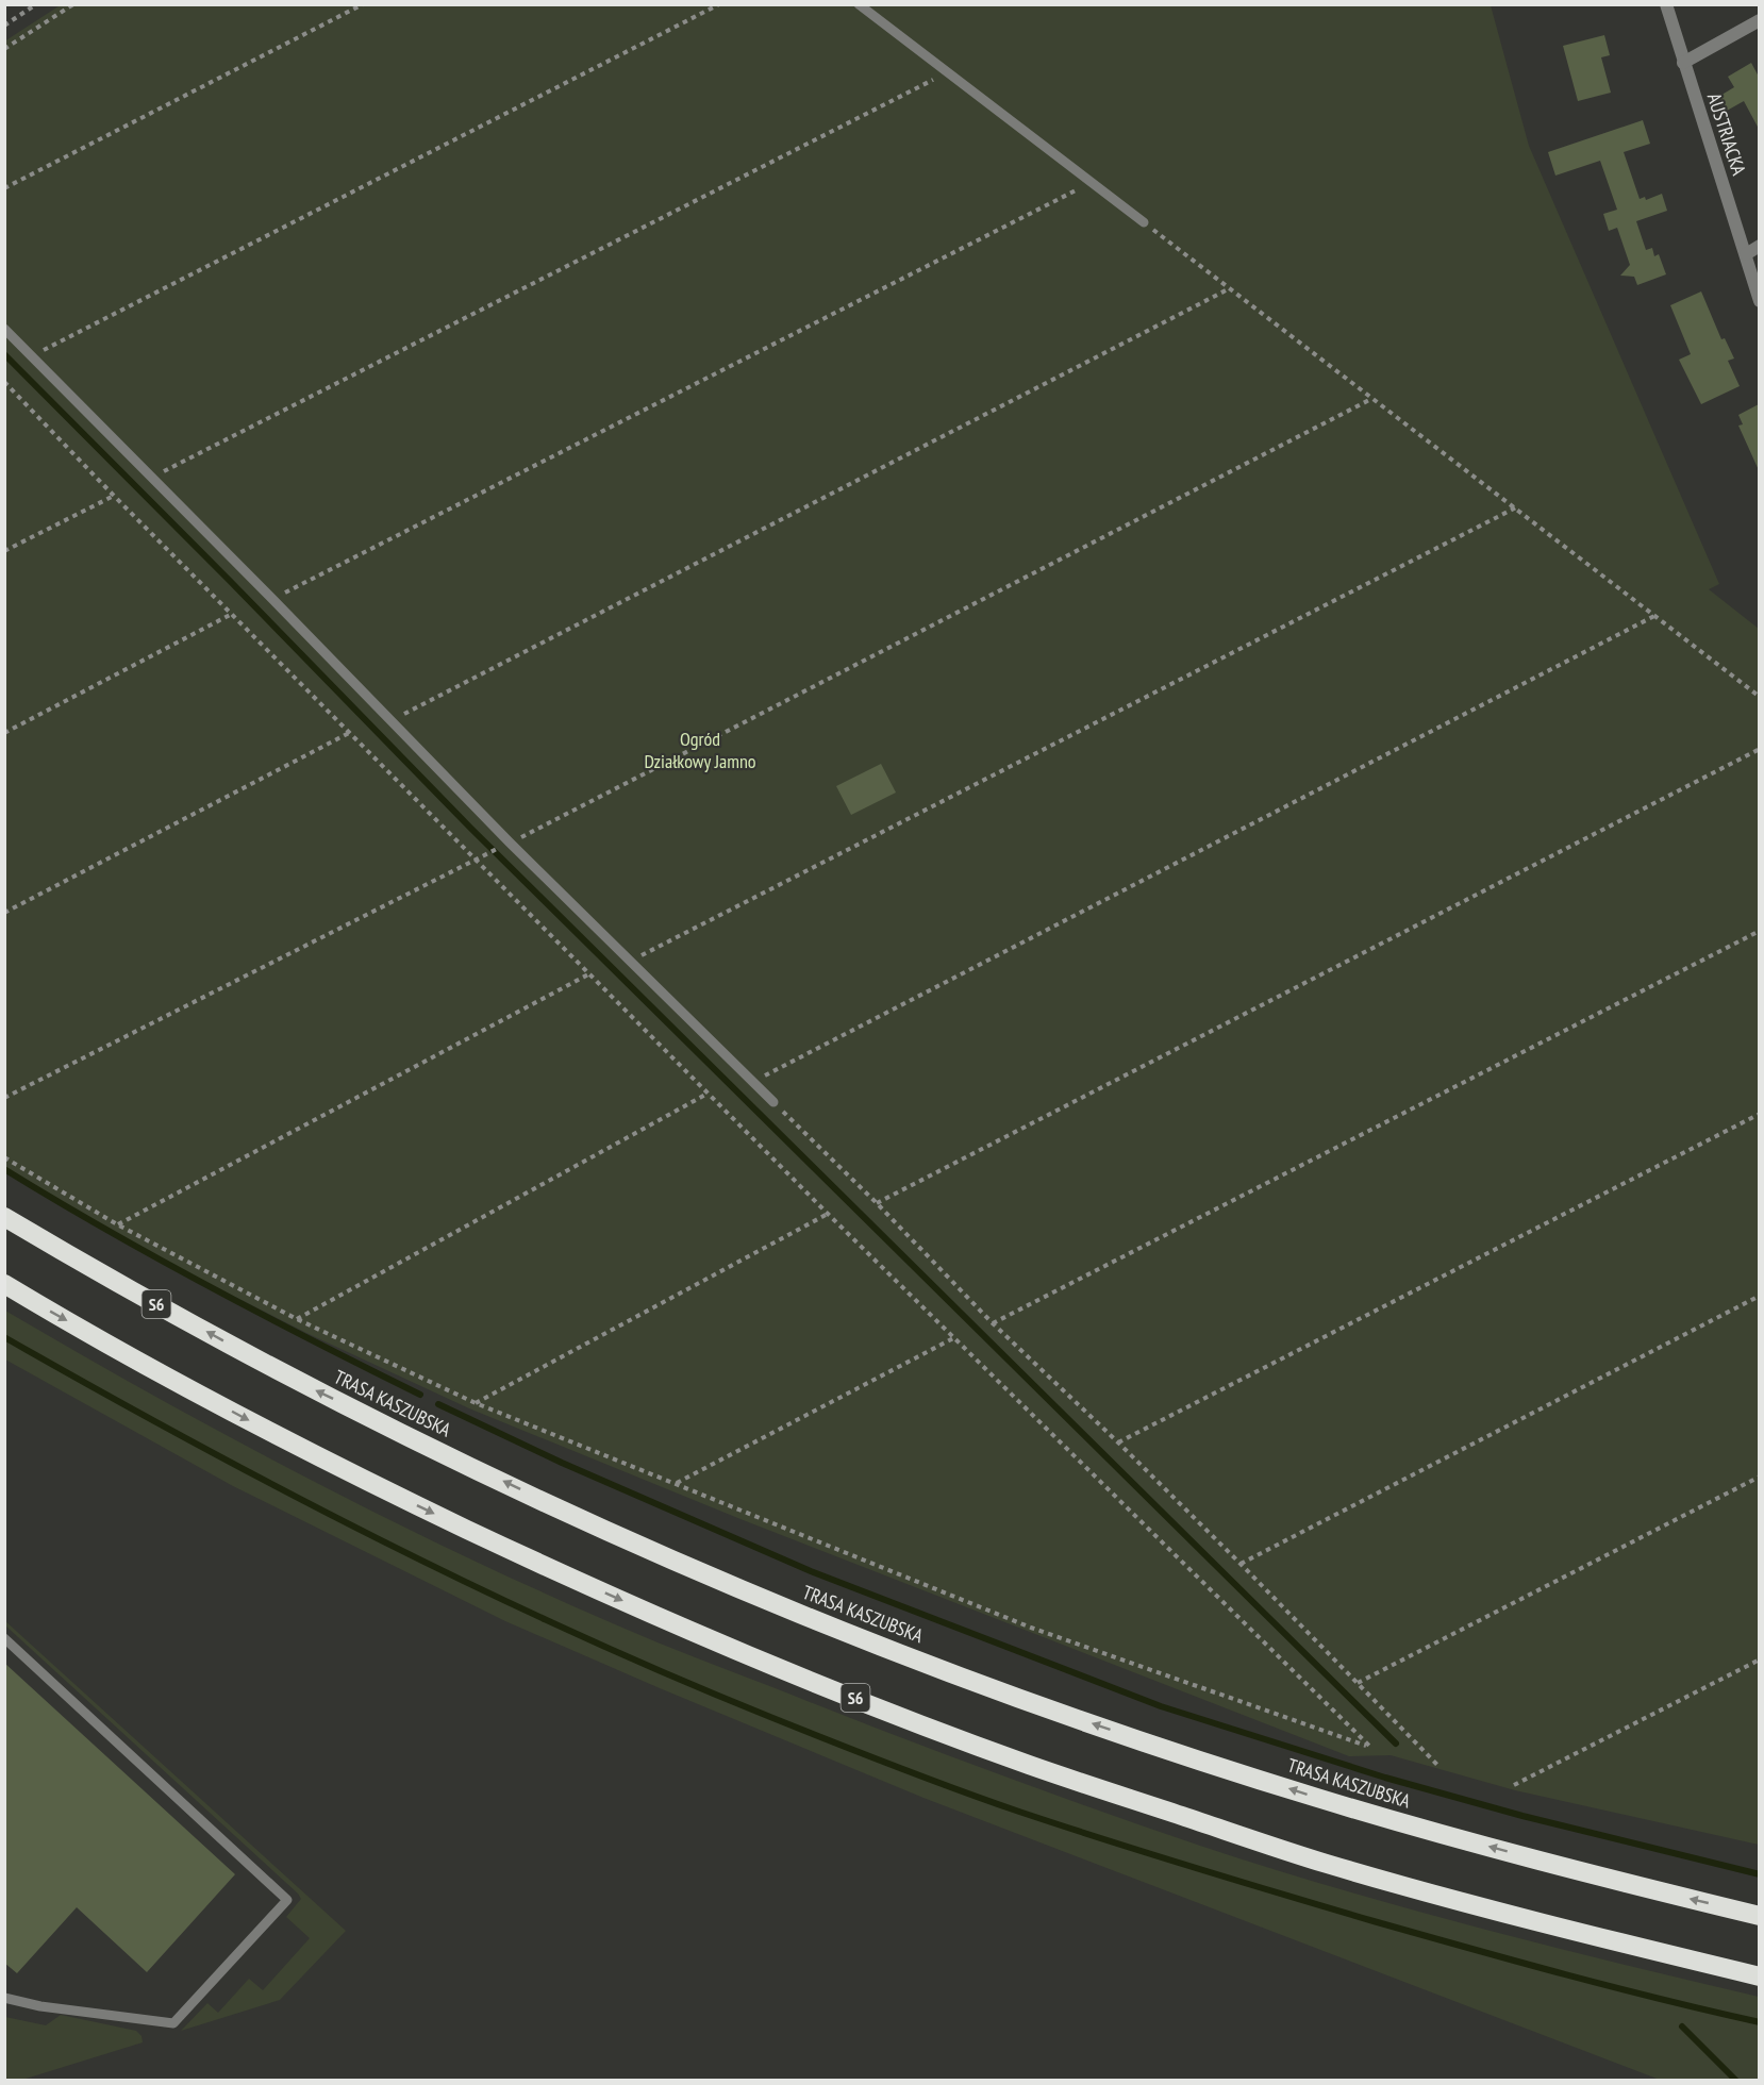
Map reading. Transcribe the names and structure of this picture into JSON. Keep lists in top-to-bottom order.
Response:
{
  "streets": {
    "highway": ["S6", "TRASA KASZUBSKA"],
    "street": ["AUSTRIACKA"]
  },
  "parks": ["Ogród Działkowy Jamno"]
}
